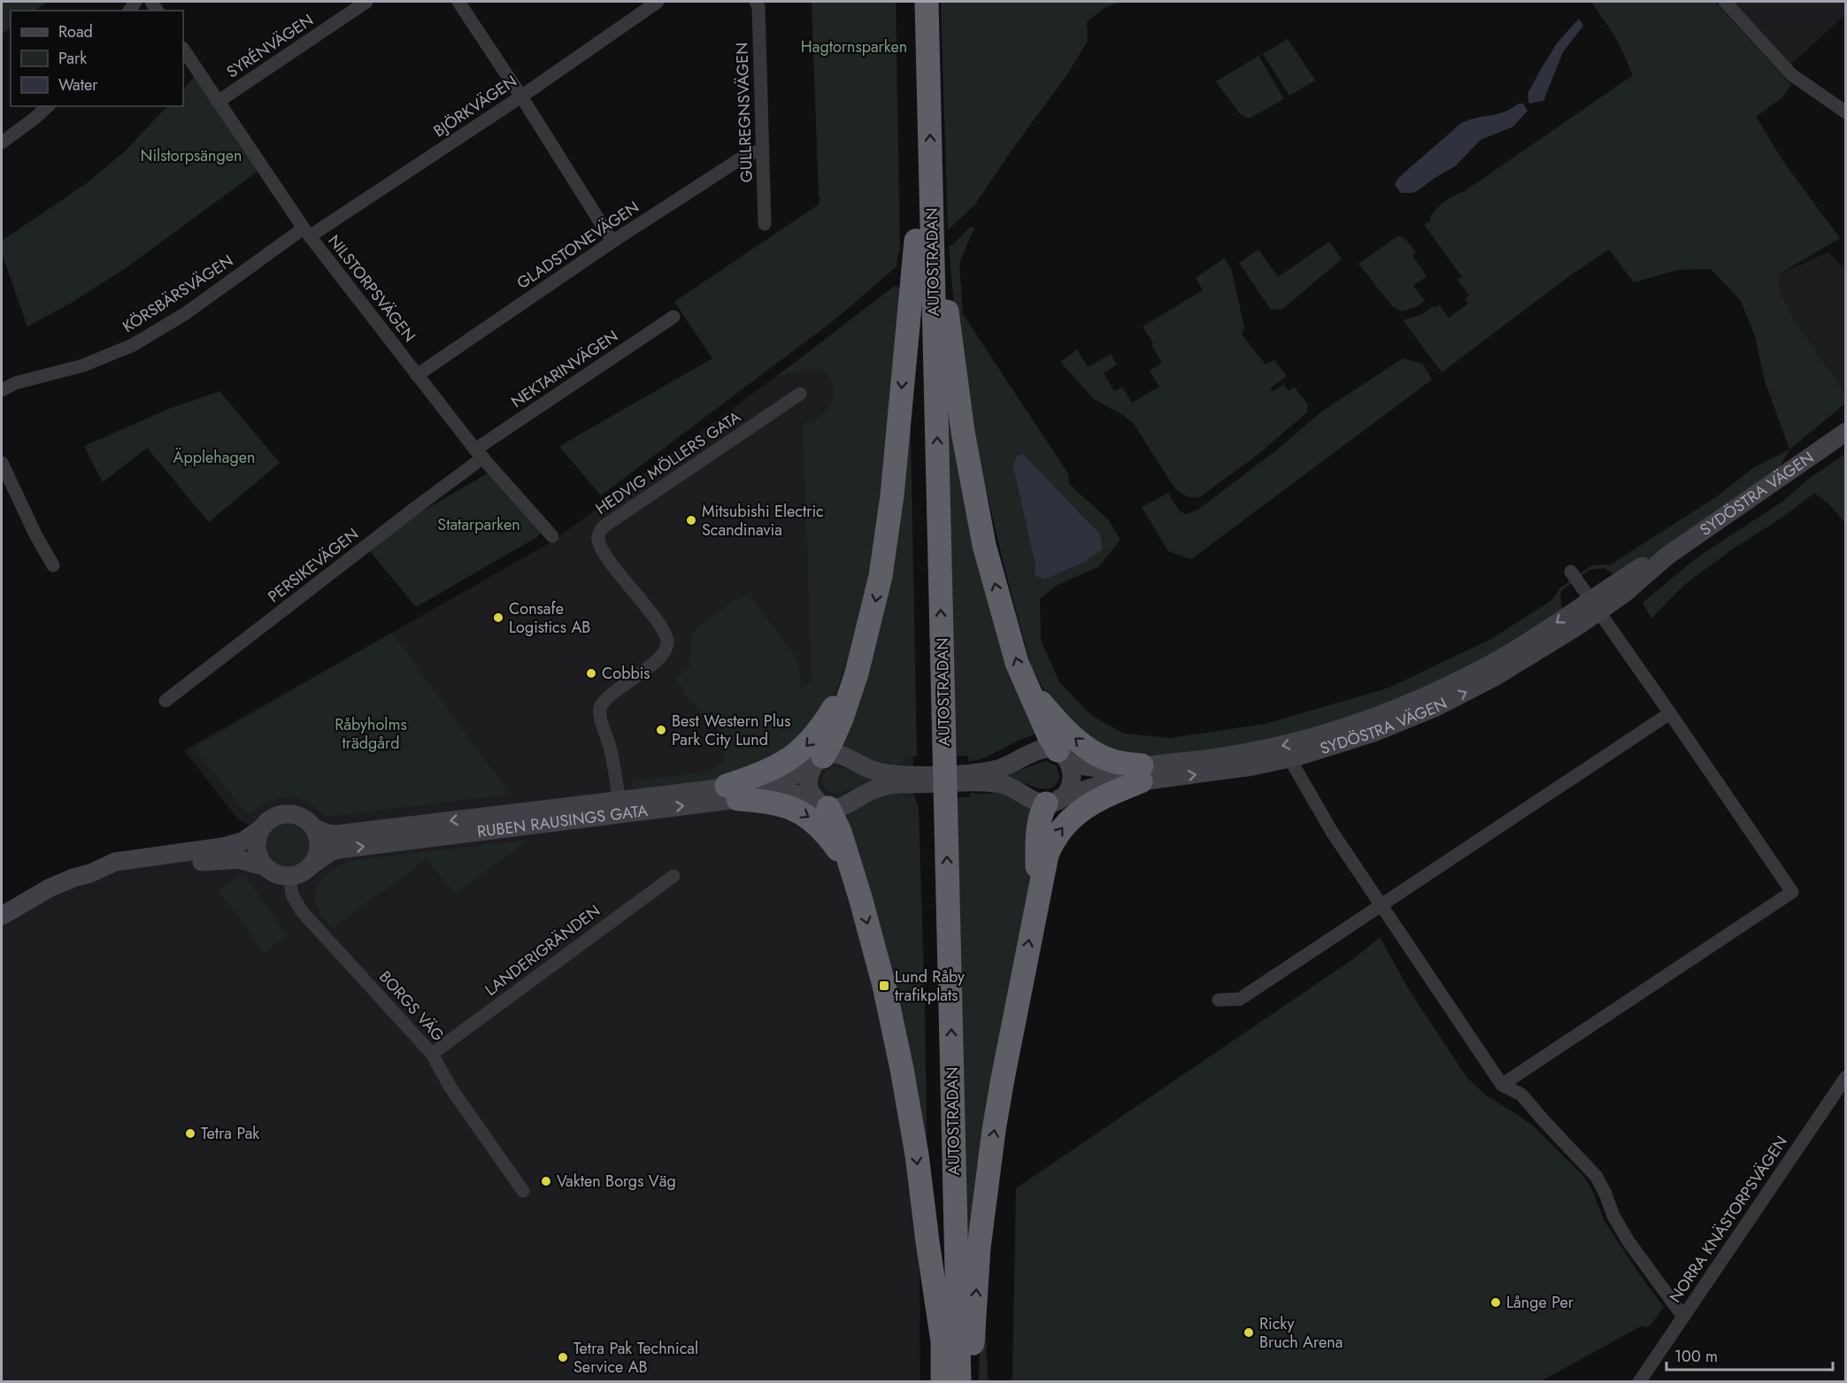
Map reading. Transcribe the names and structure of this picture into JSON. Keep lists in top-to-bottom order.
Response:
{
  "streets": {
    "highway": ["AUTOSTRADAN"],
    "main road": ["SYDÖSTRA VÄGEN", "RUBEN RAUSINGS GATA"],
    "street": [
      "SYRÉNVÄGEN",
      "BJÖRKVÄGEN",
      "GULLREGNSVÄGEN",
      "GLADSTONEVÄGEN",
      "NILSTORPSVÄGEN",
      "KÖRSBÄRSVÄGEN",
      "NEKTARINVÄGEN",
      "HEDVIG MÖLLERS GATA",
      "PERSIKEVÄGEN",
      "LANDERIGRÄNDEN",
      "BORGS VÄG",
      "NORRA KNÄSTORPSVÄGEN"
    ]
  },
  "crossings": [
    ["SYRÉNVÄGEN", "NILSTORPSVÄGEN"],
    ["BJÖRKVÄGEN", "NILSTORPSVÄGEN"],
    ["BJÖRKVÄGEN", "KÖRSBÄRSVÄGEN"],
    ["GULLREGNSVÄGEN", "GLADSTONEVÄGEN"],
    ["GLADSTONEVÄGEN", "NILSTORPSVÄGEN"],
    ["NILSTORPSVÄGEN", "KÖRSBÄRSVÄGEN"],
    ["NILSTORPSVÄGEN", "NEKTARINVÄGEN"],
    ["NILSTORPSVÄGEN", "PERSIKEVÄGEN"],
    ["NEKTARINVÄGEN", "PERSIKEVÄGEN"],
    ["HEDVIG MÖLLERS GATA", "RUBEN RAUSINGS GATA"],
    ["SYDÖSTRA VÄGEN", "RUBEN RAUSINGS GATA"],
    ["RUBEN RAUSINGS GATA", "BORGS VÄG"],
    ["LANDERIGRÄNDEN", "BORGS VÄG"]
  ],
  "parks": [
    "Hagtornsparken",
    "Nilstorpsängen",
    "Äpplehagen",
    "Statarparken",
    "Råbyholms trädgård"
  ],
  "places": {
    "other": [
      "Mitsubishi Electric Scandinavia",
      "Consafe Logistics AB",
      "Cobbis",
      "Best Western Plus Park City Lund",
      "Tetra Pak",
      "Vakten Borgs Väg",
      "Långe Per",
      "Ricky Bruch Arena",
      "Tetra Pak Technical Service AB"
    ],
    "transit": ["Lund Råby trafikplats"]
  },
  "legend": ["Road", "Park", "Water"],
  "scale_bar": "100 m"
}
